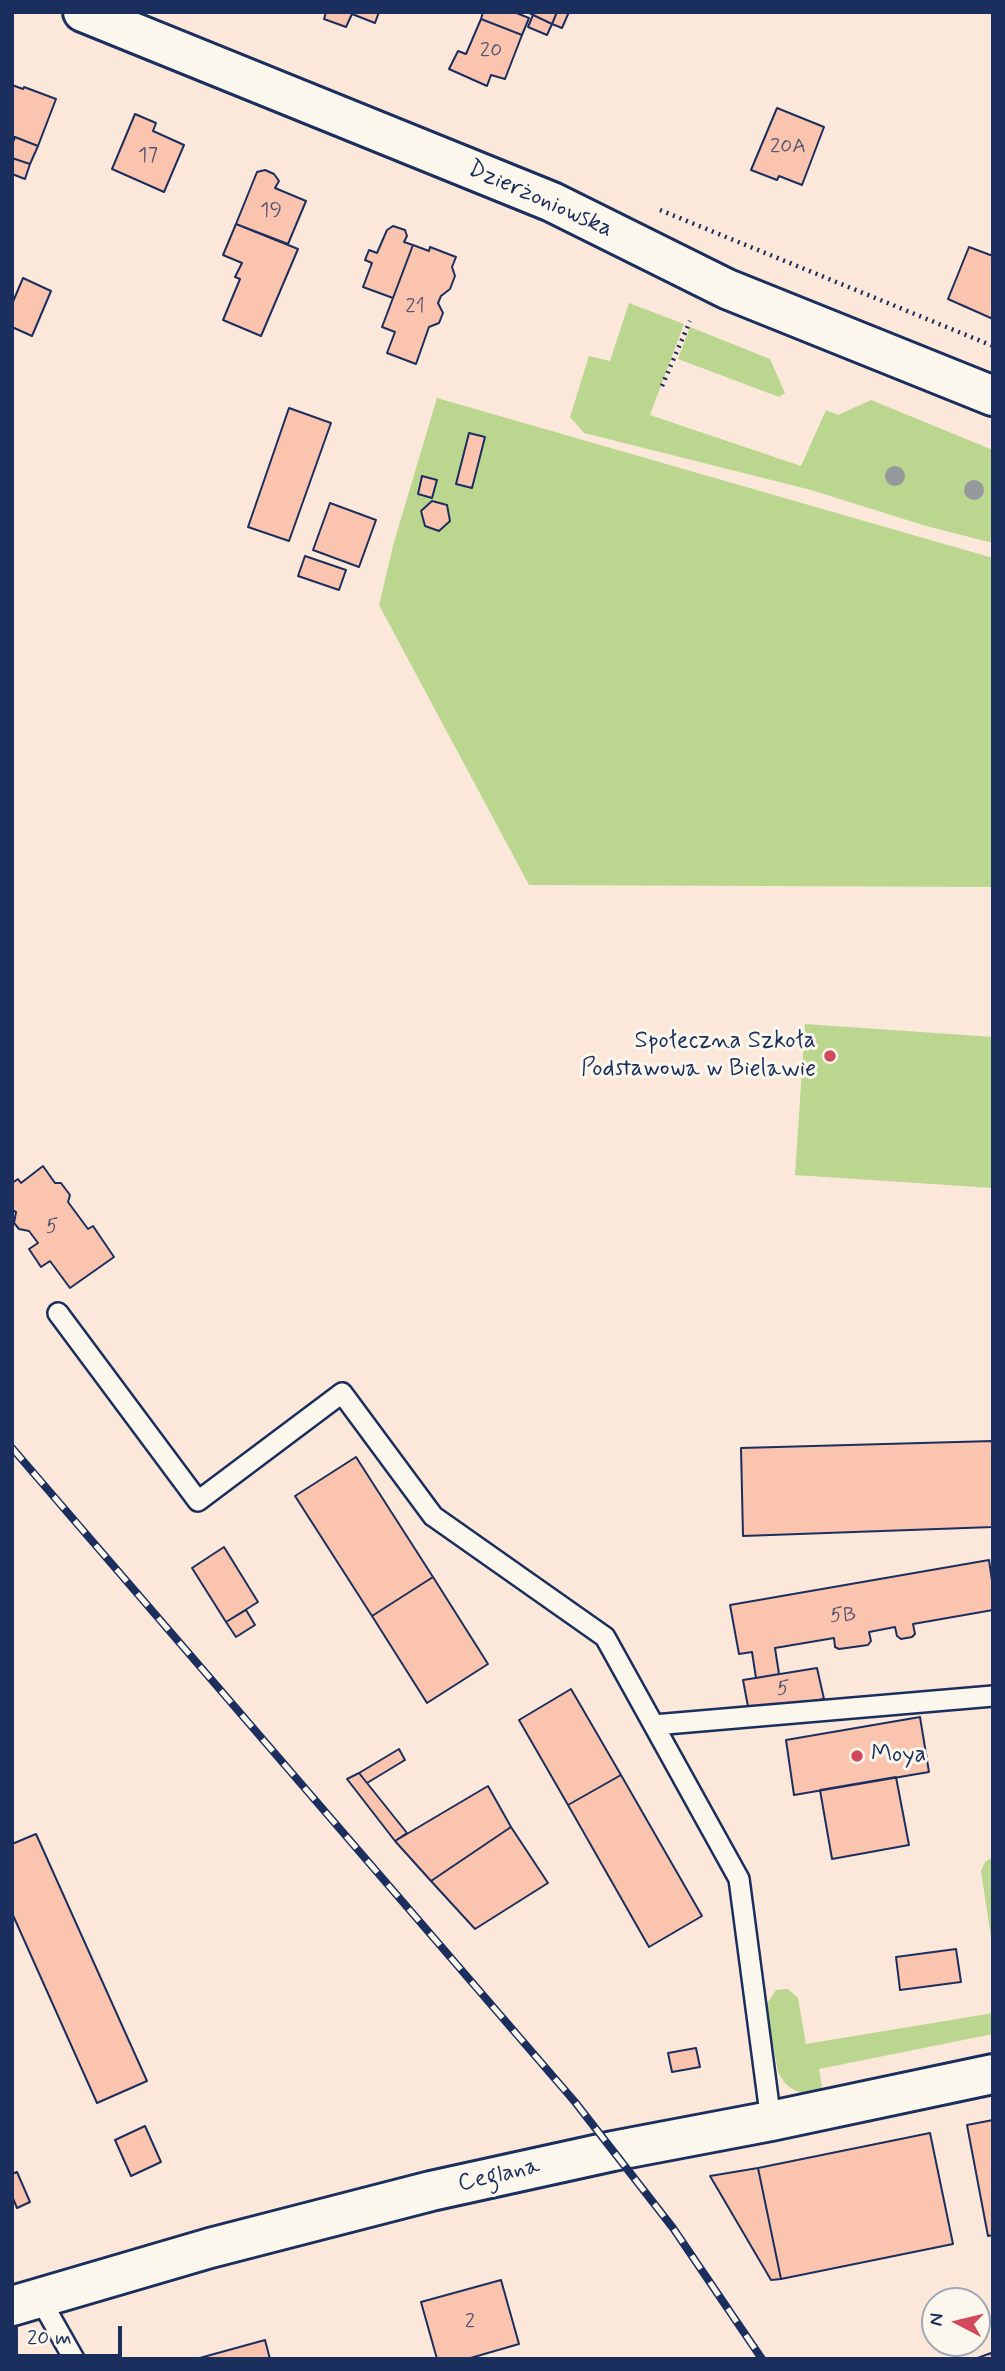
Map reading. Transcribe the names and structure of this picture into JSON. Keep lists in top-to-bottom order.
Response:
{
  "streets": {
    "main road": ["Dzierżoniowska", "Ceglana"]
  },
  "places": ["Społeczna Szkoła Podstawowa w Bielawie", "Moya"],
  "house_numbers": [
    "20",
    "20A",
    "17",
    "19",
    "21",
    "5",
    "5B",
    "5",
    "2"
  ],
  "scale_bar": "20 m",
  "north": "left"
}
